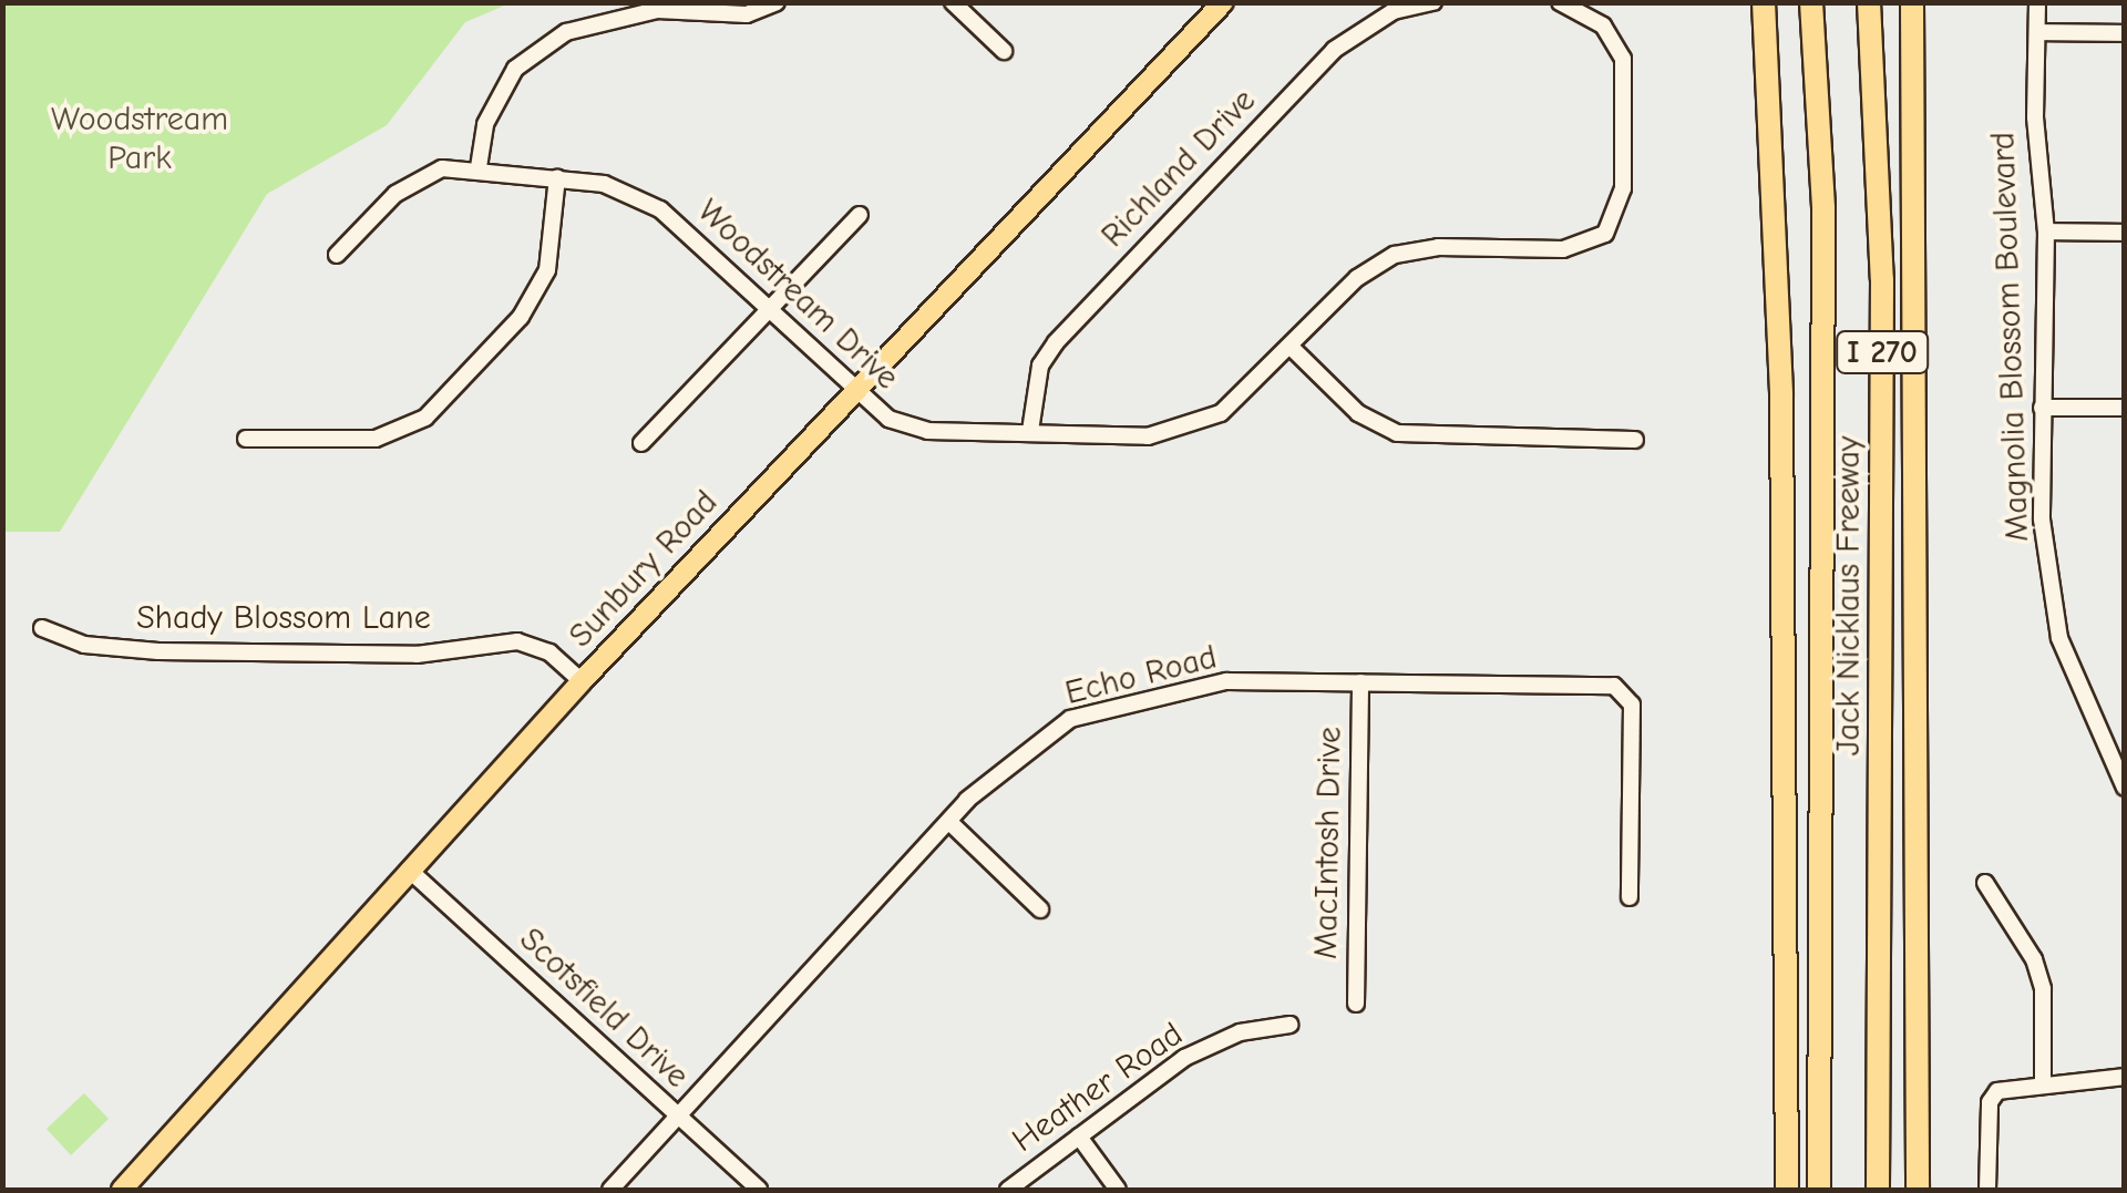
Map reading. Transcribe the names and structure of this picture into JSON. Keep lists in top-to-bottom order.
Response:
{
  "streets": {
    "highway": ["I 270", "Jack Nicklaus Freeway"],
    "main road": ["Sunbury Road"],
    "street": [
      "Richland Drive",
      "Woodstream Drive",
      "Magnolia Blossom Boulevard",
      "Shady Blossom Lane",
      "Echo Road",
      "MacIntosh Drive",
      "Scotsfield Drive",
      "Heather Road"
    ]
  },
  "crossings": [
    ["Richland Drive", "Woodstream Drive"],
    ["Woodstream Drive", "Sunbury Road"],
    ["Sunbury Road", "Shady Blossom Lane"],
    ["Sunbury Road", "Scotsfield Drive"],
    ["Echo Road", "MacIntosh Drive"],
    ["Echo Road", "Scotsfield Drive"]
  ],
  "parks": ["Woodstream Park"]
}
